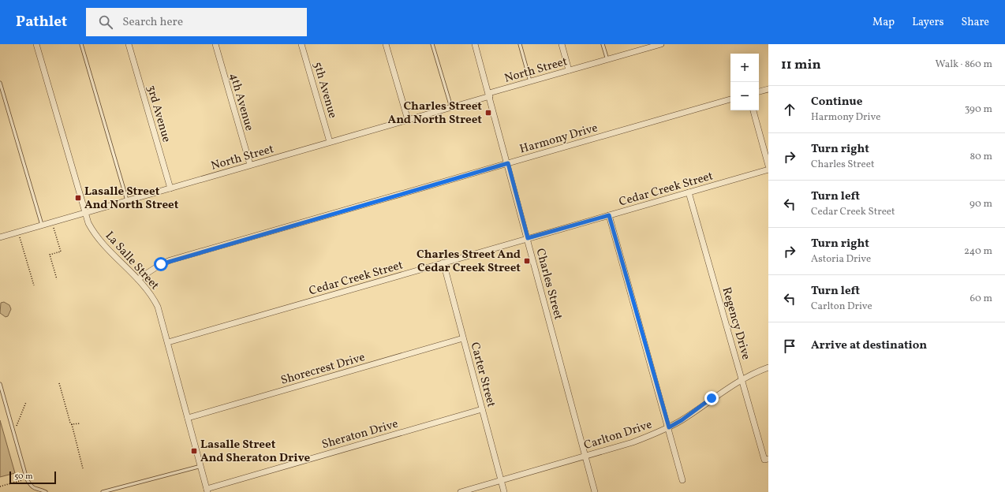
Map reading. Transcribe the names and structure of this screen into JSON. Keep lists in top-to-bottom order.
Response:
{
  "streets": {
    "street": [
      "North Street",
      "5th Avenue",
      "4th Avenue",
      "3rd Avenue",
      "Harmony Drive",
      "Cedar Creek Street",
      "La Salle Street",
      "Charles Street",
      "Regency Drive",
      "Shorecrest Drive",
      "Carter Street",
      "Sheraton Drive",
      "Carlton Drive"
    ]
  },
  "crossings": [
    ["North Street", "5th Avenue"],
    ["North Street", "4th Avenue"],
    ["North Street", "3rd Avenue"],
    ["North Street", "La Salle Street"],
    ["North Street", "Charles Street"],
    ["Harmony Drive", "La Salle Street"],
    ["Harmony Drive", "Charles Street"],
    ["Cedar Creek Street", "La Salle Street"],
    ["Cedar Creek Street", "Charles Street"],
    ["Cedar Creek Street", "Regency Drive"],
    ["Cedar Creek Street", "Carter Street"],
    ["La Salle Street", "Shorecrest Drive"],
    ["La Salle Street", "Sheraton Drive"],
    ["Charles Street", "Carlton Drive"],
    ["Regency Drive", "Carlton Drive"],
    ["Shorecrest Drive", "Carter Street"],
    ["Carter Street", "Sheraton Drive"],
    ["Carter Street", "Carlton Drive"]
  ],
  "places": {
    "transit": [
      "Charles Street And North Street",
      "Lasalle Street And North Street",
      "Charles Street And Cedar Creek Street",
      "Lasalle Street And Sheraton Drive"
    ]
  },
  "scale_bar": "50 m",
  "page": {
    "header": "Pathlet",
    "search": "Search here",
    "nav": ["Map", "Layers", "Share"],
    "heading": ["11 min", "Walk · 860 m"],
    "map_buttons": ["+", "−"],
    "list": [
      ["Continue", "Harmony Drive", "390 m"],
      ["Turn right", "Charles Street", "80 m"],
      ["Turn left", "Cedar Creek Street", "90 m"],
      ["Turn right", "Astoria Drive", "240 m"],
      ["Turn left", "Carlton Drive", "60 m"],
      "Arrive at destination"
    ],
    "scale": "50 m"
  }
}
